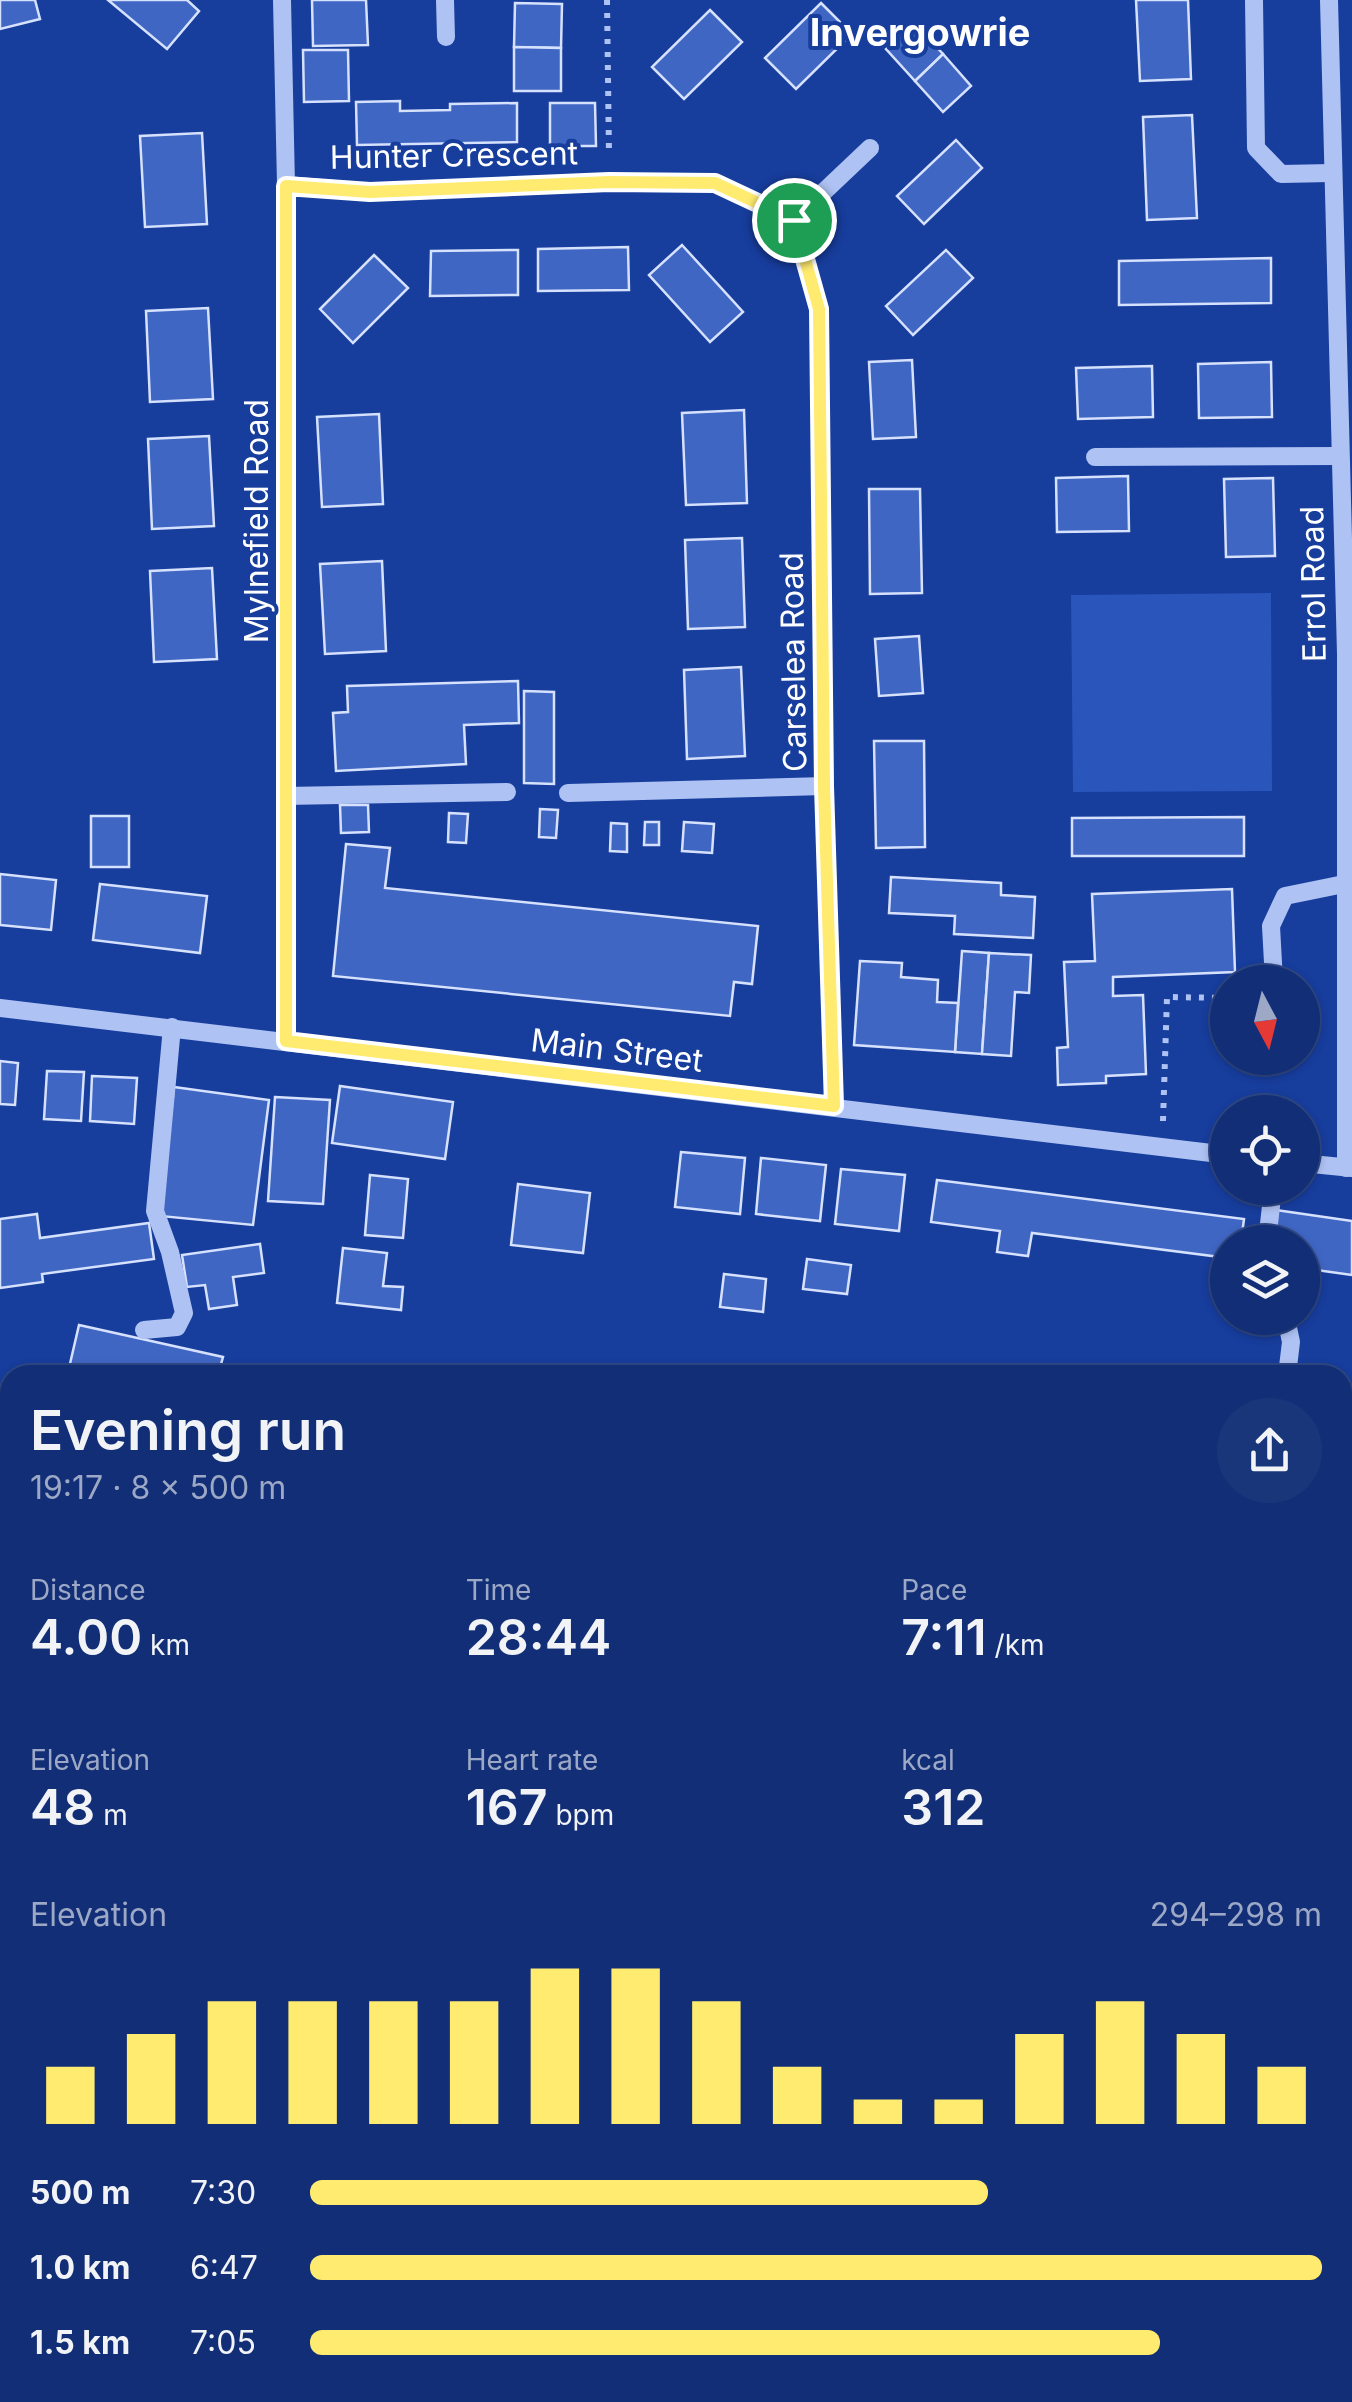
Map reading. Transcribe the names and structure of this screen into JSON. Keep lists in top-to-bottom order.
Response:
{
  "streets": {
    "street": [
      "Hunter Crescent",
      "Mylnefield Road",
      "Errol Road",
      "Carselea Road",
      "Main Street"
    ]
  },
  "crossings": [
    ["Hunter Crescent", "Mylnefield Road"],
    ["Hunter Crescent", "Carselea Road"],
    ["Mylnefield Road", "Main Street"],
    ["Carselea Road", "Main Street"]
  ],
  "districts": ["Invergowrie"],
  "north": "bottom",
  "page": {
    "heading": ["Evening run", "19:17 · 8 × 500 m"],
    "stats": [
      ["Distance", "4.00 km"],
      ["Time", "28:44"],
      ["Pace", "7:11 /km"],
      ["Elevation", "48 m"],
      ["Heart rate", "167 bpm"],
      ["kcal", "312"]
    ],
    "chart": ["Elevation", "294–298 m"],
    "list": [
      {
        "name": "500 m",
        "note": "7:30"
      },
      {
        "name": "1.0 km",
        "note": "6:47"
      },
      {
        "name": "1.5 km",
        "note": "7:05"
      }
    ]
  }
}
